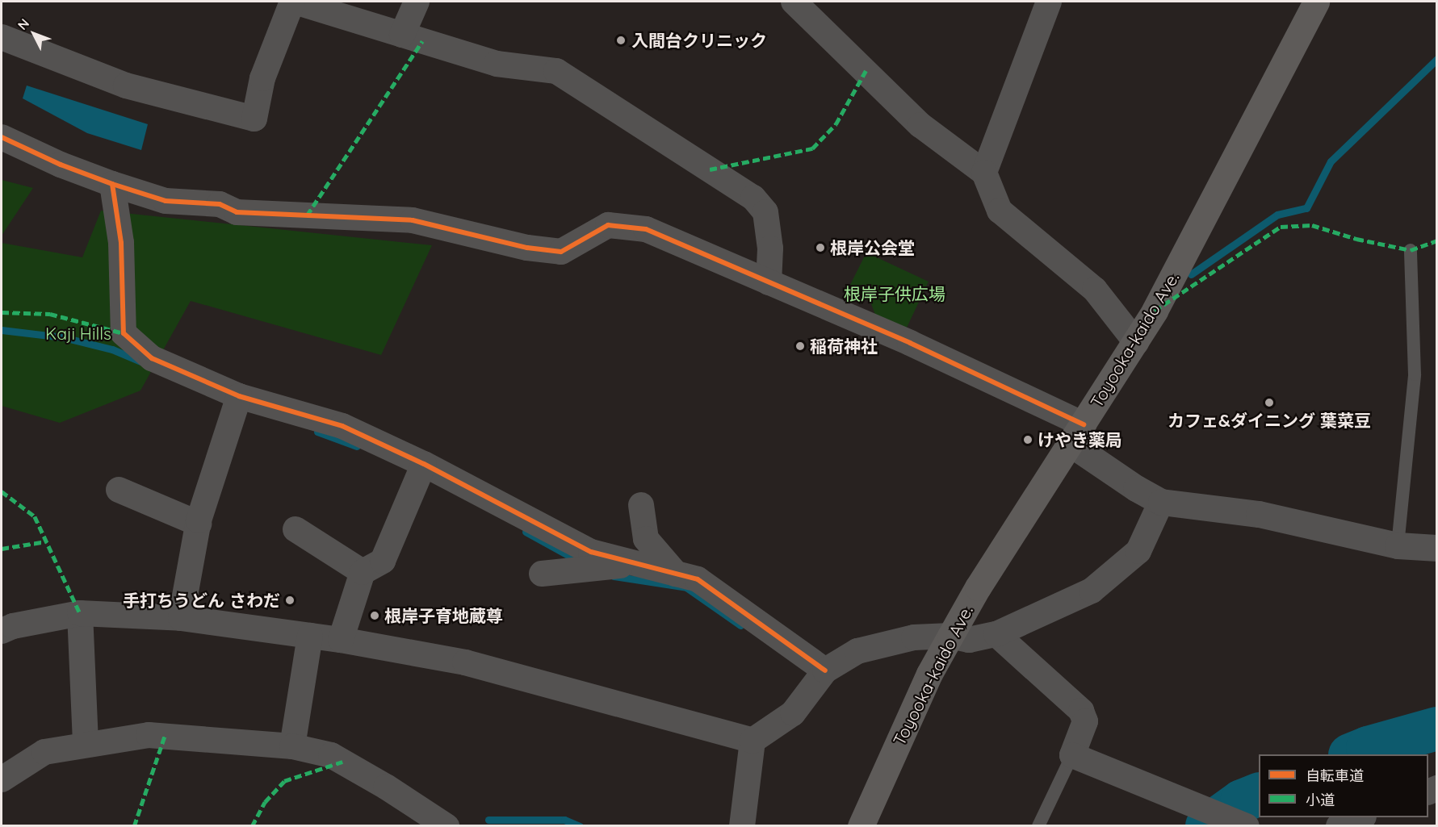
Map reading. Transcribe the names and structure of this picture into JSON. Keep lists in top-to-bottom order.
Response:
{
  "streets": {
    "main road": ["Toyooka-kaido Ave."]
  },
  "parks": ["根岸子供広場", "Kaji Hills"],
  "places": [
    "入間台クリニック",
    "根岸公会堂",
    "稲荷神社",
    "カフェ&ダイニング 葉菜豆",
    "けやき薬局",
    "手打ちうどん さわだ",
    "根岸子育地蔵尊"
  ],
  "legend": ["自転車道", "小道"],
  "north": "top left"
}
